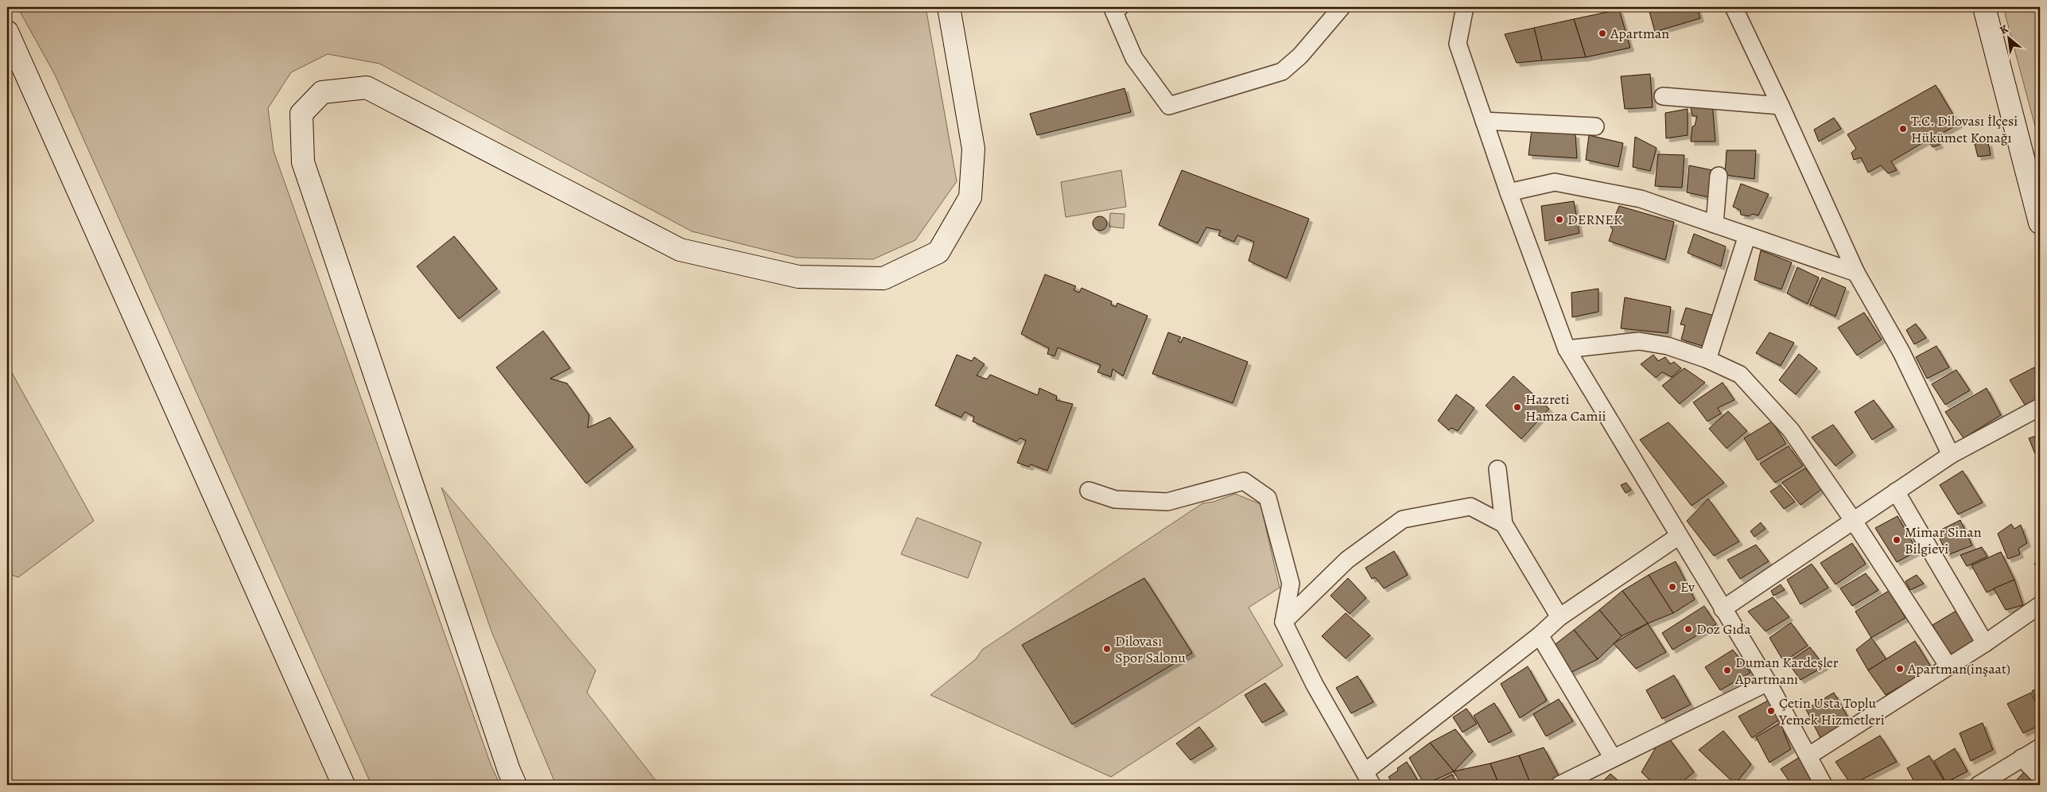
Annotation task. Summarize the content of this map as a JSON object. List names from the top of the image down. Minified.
{"places":["Apartman","T.C. Dilovası İlçesi Hükümet Konağı","DERNEK","Hazreti Hamza Camii","Mimar Sinan Bilgievi","Ev","Doz Gıda","Dilovası Spor Salonu","Apartman(inşaat)","Duman Kardeşler Apartmanı","Çetin Usta Toplu Yemek Hizmetleri"],"north":"top left"}
